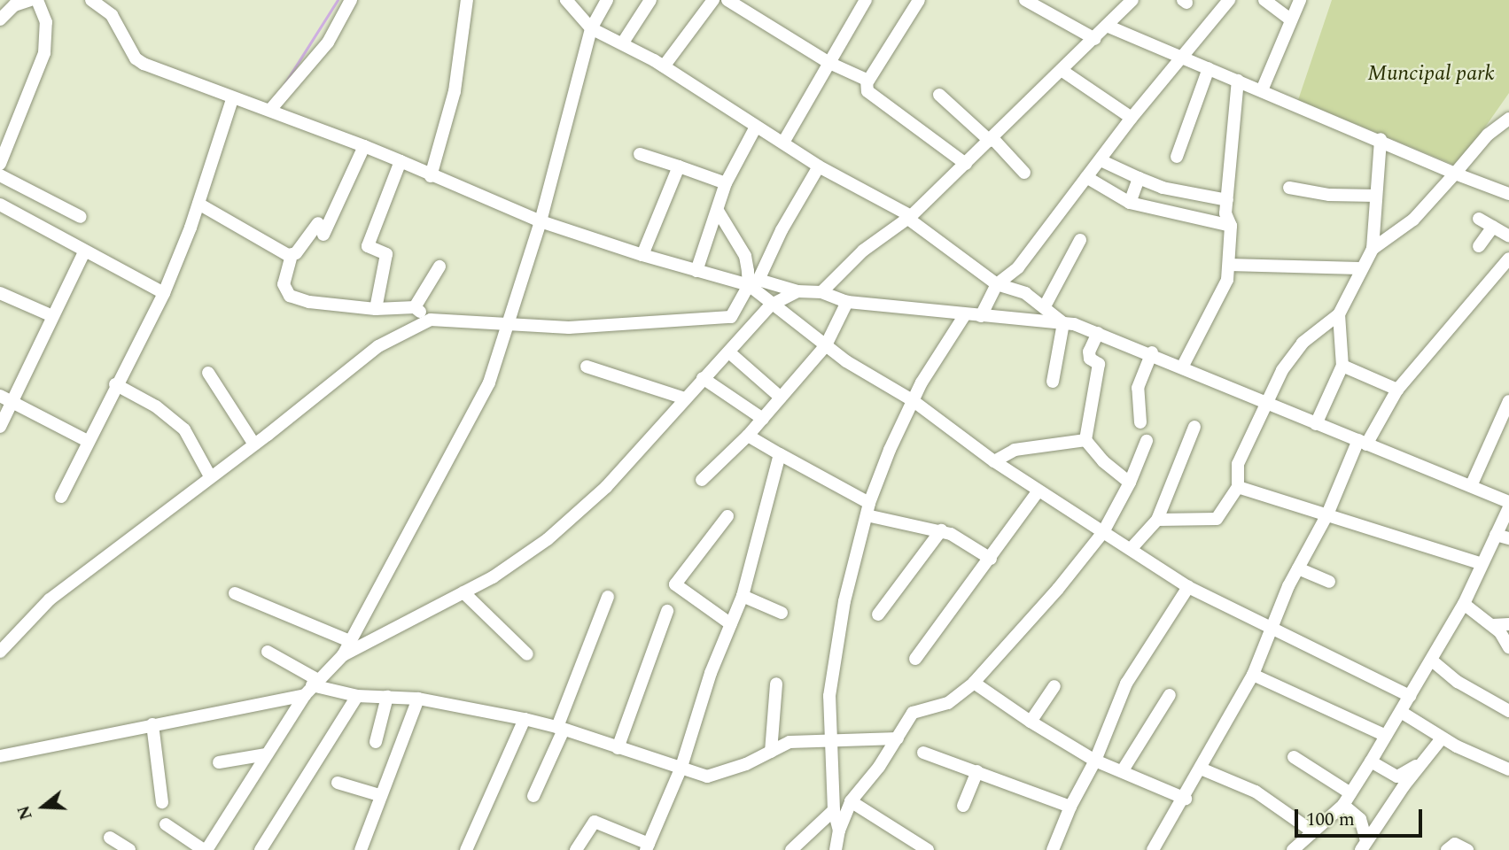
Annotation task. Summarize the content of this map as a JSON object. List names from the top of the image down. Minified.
{"parks":["Muncipal park"],"scale_bar":"100 m","north":"left"}
